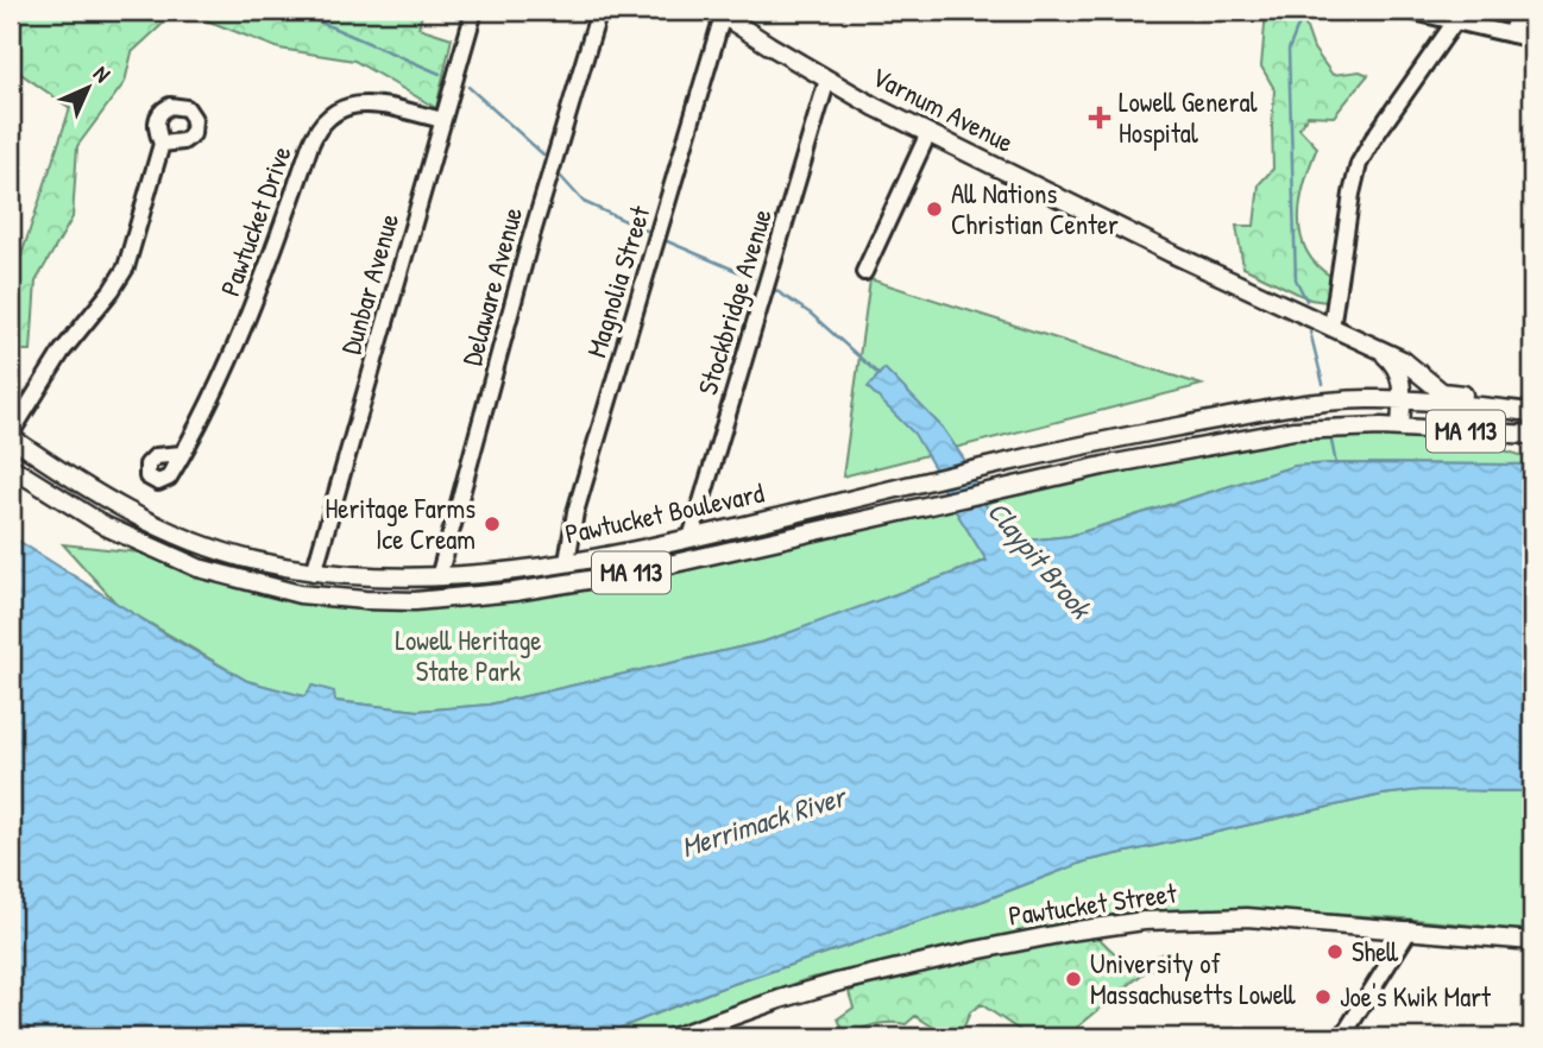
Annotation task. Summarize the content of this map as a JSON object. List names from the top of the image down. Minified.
{"streets":{"main road":["Varnum Avenue","MA 113","Pawtucket Boulevard","Pawtucket Street"],"street":["Pawtucket Drive","Magnolia Street","Dunbar Avenue","Delaware Avenue","Stockbridge Avenue"]},"crossings":[["Varnum Avenue","Magnolia Street"],["Varnum Avenue","Stockbridge Avenue"],["Varnum Avenue","MA 113"],["Varnum Avenue","Pawtucket Boulevard"],["Pawtucket Drive","Dunbar Avenue"],["Magnolia Street","Pawtucket Boulevard"],["Dunbar Avenue","Pawtucket Boulevard"],["Delaware Avenue","Pawtucket Boulevard"],["Stockbridge Avenue","Pawtucket Boulevard"],["MA 113","Pawtucket Boulevard"]],"water":["Claypit Brook","Merrimack River"],"parks":["Lowell Heritage State Park"],"places":{"health":["Lowell General Hospital"],"other":["All Nations Christian Center","Heritage Farms Ice Cream","Shell","University of Massachusetts Lowell","Joe's Kwik Mart"]},"north":"top right"}
